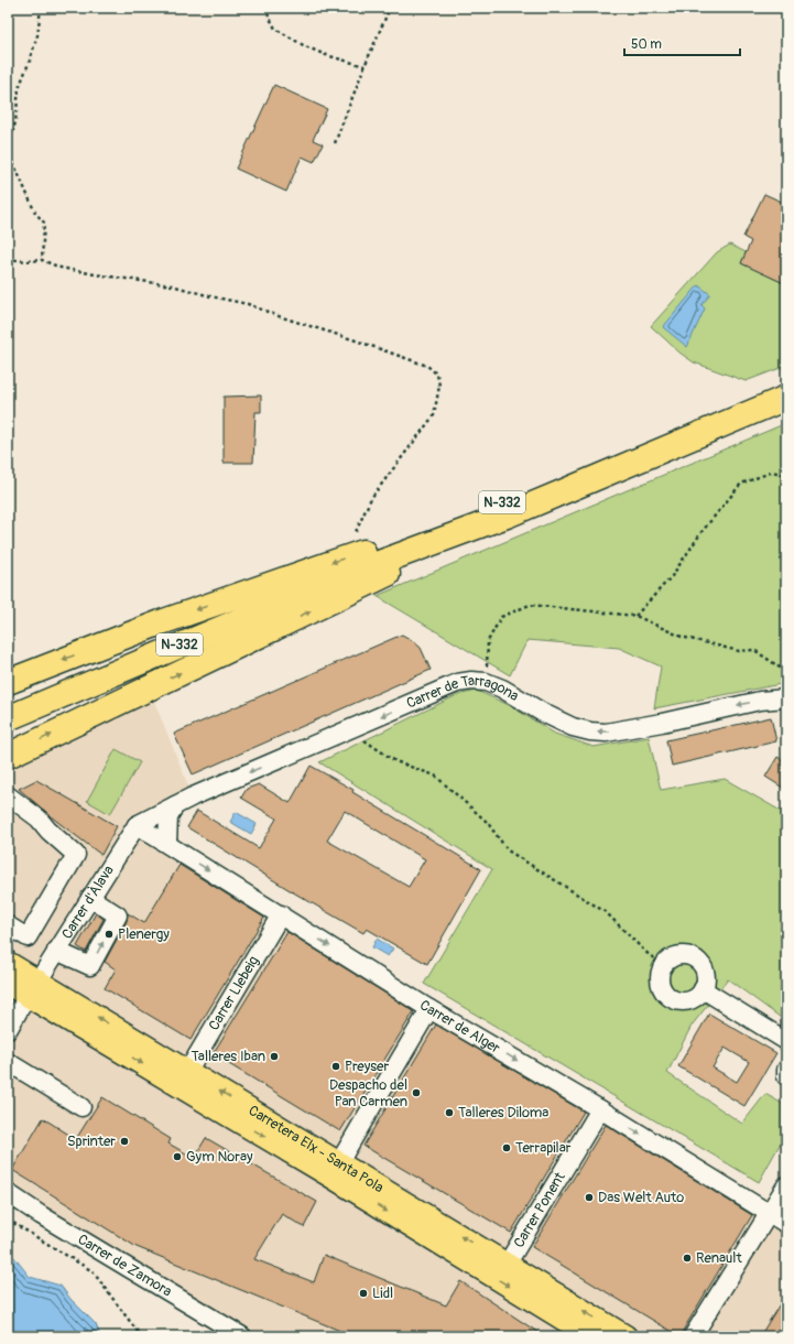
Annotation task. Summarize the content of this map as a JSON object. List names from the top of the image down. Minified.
{"streets":{"highway":["N-332"],"main road":["Carretera Elx - Santa Pola"],"street":["Carrer de Tarragona","Carrer d'Àlava","Carrer Llebeig","Carrer de Alger","Carrer Ponent","Carrer de Zamora"]},"crossings":[["Carrer de Tarragona","Carrer d'Àlava"],["Carrer de Tarragona","Carrer de Alger"],["Carrer d'Àlava","Carrer de Alger"],["Carrer d'Àlava","Carretera Elx - Santa Pola"],["Carrer Llebeig","Carrer de Alger"],["Carrer Llebeig","Carretera Elx - Santa Pola"],["Carrer de Alger","Carrer Ponent"],["Carretera Elx - Santa Pola","Carrer Ponent"]],"one_way":["Carrer de Tarragona","Carrer de Alger"],"places":["Plenergy","Talleres Iban","Preyser","Despacho del Pan Carmen","Talleres Diloma","Sprinter","Terrapilar","Gym Noray","Das Welt Auto","Renault","Lidl"],"scale_bar":"50 m"}
